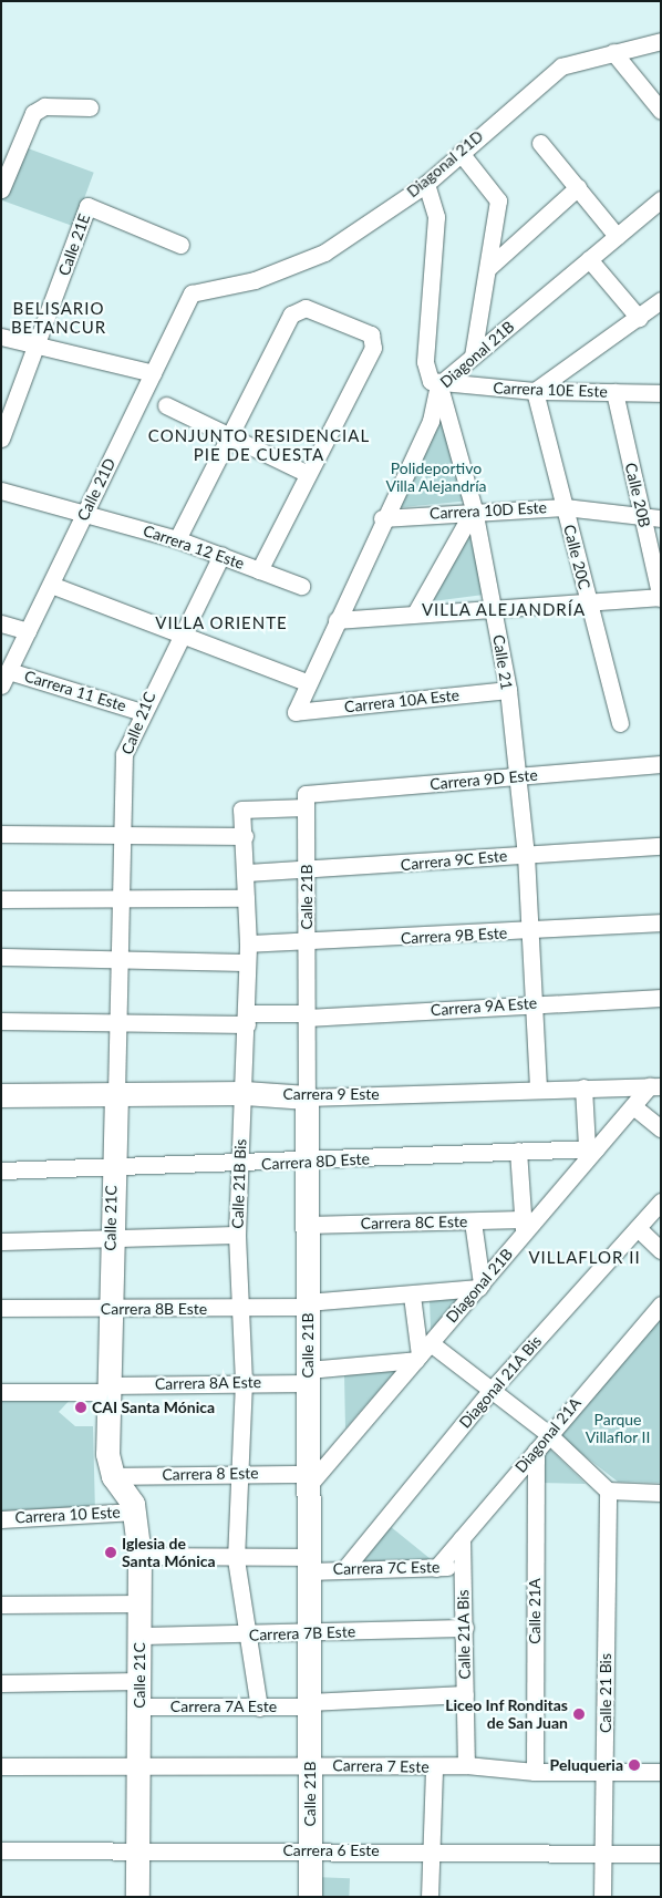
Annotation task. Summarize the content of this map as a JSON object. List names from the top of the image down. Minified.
{"streets":{"street":["Diagonal 21D","Calle 21E","Diagonal 21B","Carrera 10E Este","Calle 21D","Calle 20B","Carrera 10D Este","Carrera 12 Este","Calle 20C","Calle 21","Carrera 11 Este","Carrera 10A Este","Calle 21C","Carrera 9D Este","Carrera 9C Este","Calle 21B","Carrera 9B Este","Carrera 9A Este","Carrera 9 Este","Carrera 8D Este","Calle 21B Bis","Carrera 8C Este","Carrera 8B Este","Diagonal 21A Bis","Carrera 8A Este","Diagonal 21A","Carrera 8 Este","Carrera 10 Este","Carrera 7C Este","Calle 21A","Carrera 7B Este","Calle 21A Bis","Calle 21 Bis","Carrera 7A Este","Carrera 7 Este","Carrera 6 Este"]},"crossings":[["Diagonal 21D","Calle 21D"],["Diagonal 21D","Calle 21"],["Diagonal 21B","Carrera 10E Este"],["Diagonal 21B","Carrera 10D Este"],["Diagonal 21B","Calle 21"],["Diagonal 21B","Carrera 10A Este"],["Diagonal 21B","Calle 21B"],["Diagonal 21B","Carrera 9 Este"],["Diagonal 21B","Carrera 8D Este"],["Diagonal 21B","Carrera 8C Este"],["Diagonal 21B","Carrera 8B Este"],["Diagonal 21B","Carrera 8A Este"],["Diagonal 21B","Carrera 8 Este"],["Carrera 10E Este","Calle 20B"],["Carrera 10E Este","Calle 20C"],["Carrera 10E Este","Calle 21"],["Calle 21D","Carrera 12 Este"],["Calle 21D","Carrera 11 Este"],["Calle 20B","Carrera 10D Este"],["Carrera 10D Este","Calle 20C"],["Carrera 10D Este","Calle 21"],["Carrera 12 Este","Calle 21C"],["Calle 21","Carrera 10A Este"],["Calle 21","Carrera 9D Este"],["Calle 21","Carrera 9C Este"],["Calle 21","Carrera 9B Este"],["Calle 21","Carrera 9A Este"],["Calle 21","Carrera 9 Este"],["Carrera 11 Este","Calle 21C"],["Calle 21C","Carrera 9A Este"],["Calle 21C","Carrera 9 Este"],["Calle 21C","Carrera 8D Este"],["Calle 21C","Carrera 8B Este"],["Calle 21C","Carrera 8A Este"],["Calle 21C","Carrera 8 Este"],["Calle 21C","Carrera 10 Este"],["Calle 21C","Carrera 7C Este"],["Calle 21C","Carrera 7B Este"],["Calle 21C","Carrera 7A Este"],["Calle 21C","Carrera 7 Este"],["Calle 21C","Carrera 6 Este"],["Carrera 9D Este","Calle 21B"],["Carrera 9D Este","Calle 21B Bis"],["Carrera 9C Este","Calle 21B"],["Carrera 9C Este","Calle 21B Bis"],["Calle 21B","Carrera 9B Este"],["Calle 21B","Carrera 9A Este"],["Calle 21B","Carrera 9 Este"],["Calle 21B","Carrera 8D Este"],["Calle 21B","Carrera 8C Este"],["Calle 21B","Carrera 8B Este"],["Calle 21B","Carrera 8A Este"],["Calle 21B","Carrera 8 Este"],["Calle 21B","Carrera 7C Este"],["Calle 21B","Carrera 7B Este"],["Calle 21B","Carrera 7A Este"],["Calle 21B","Carrera 7 Este"],["Calle 21B","Carrera 6 Este"],["Carrera 9B Este","Calle 21B Bis"],["Carrera 9A Este","Calle 21B Bis"],["Carrera 9 Este","Calle 21B Bis"],["Carrera 8D Este","Calle 21B Bis"],["Calle 21B Bis","Carrera 8B Este"],["Calle 21B Bis","Carrera 8A Este"],["Calle 21B Bis","Carrera 8 Este"],["Calle 21B Bis","Carrera 7C Este"],["Calle 21B Bis","Carrera 7B Este"],["Calle 21B Bis","Carrera 7A Este"],["Diagonal 21A Bis","Carrera 7C Este"],["Diagonal 21A","Carrera 7C Este"],["Diagonal 21A","Calle 21A"],["Diagonal 21A","Calle 21A Bis"],["Carrera 7C Este","Calle 21A Bis"],["Calle 21A","Carrera 7 Este"],["Carrera 7B Este","Calle 21A Bis"],["Calle 21A Bis","Carrera 7A Este"],["Calle 21A Bis","Carrera 7 Este"],["Calle 21 Bis","Carrera 7 Este"],["Calle 21 Bis","Carrera 6 Este"]],"districts":["BELISARIO BETANCUR","CONJUNTO RESIDENCIAL PIE DE CUESTA","VILLA ALEJANDRÍA","VILLA ORIENTE","VILLAFLOR II"],"parks":["Polideportivo Villa Alejandría","Parque Villaflor II"],"places":["CAI Santa Mónica","Iglesia de Santa Mónica","Liceo Inf Ronditas de San Juan","Peluqueria"]}
